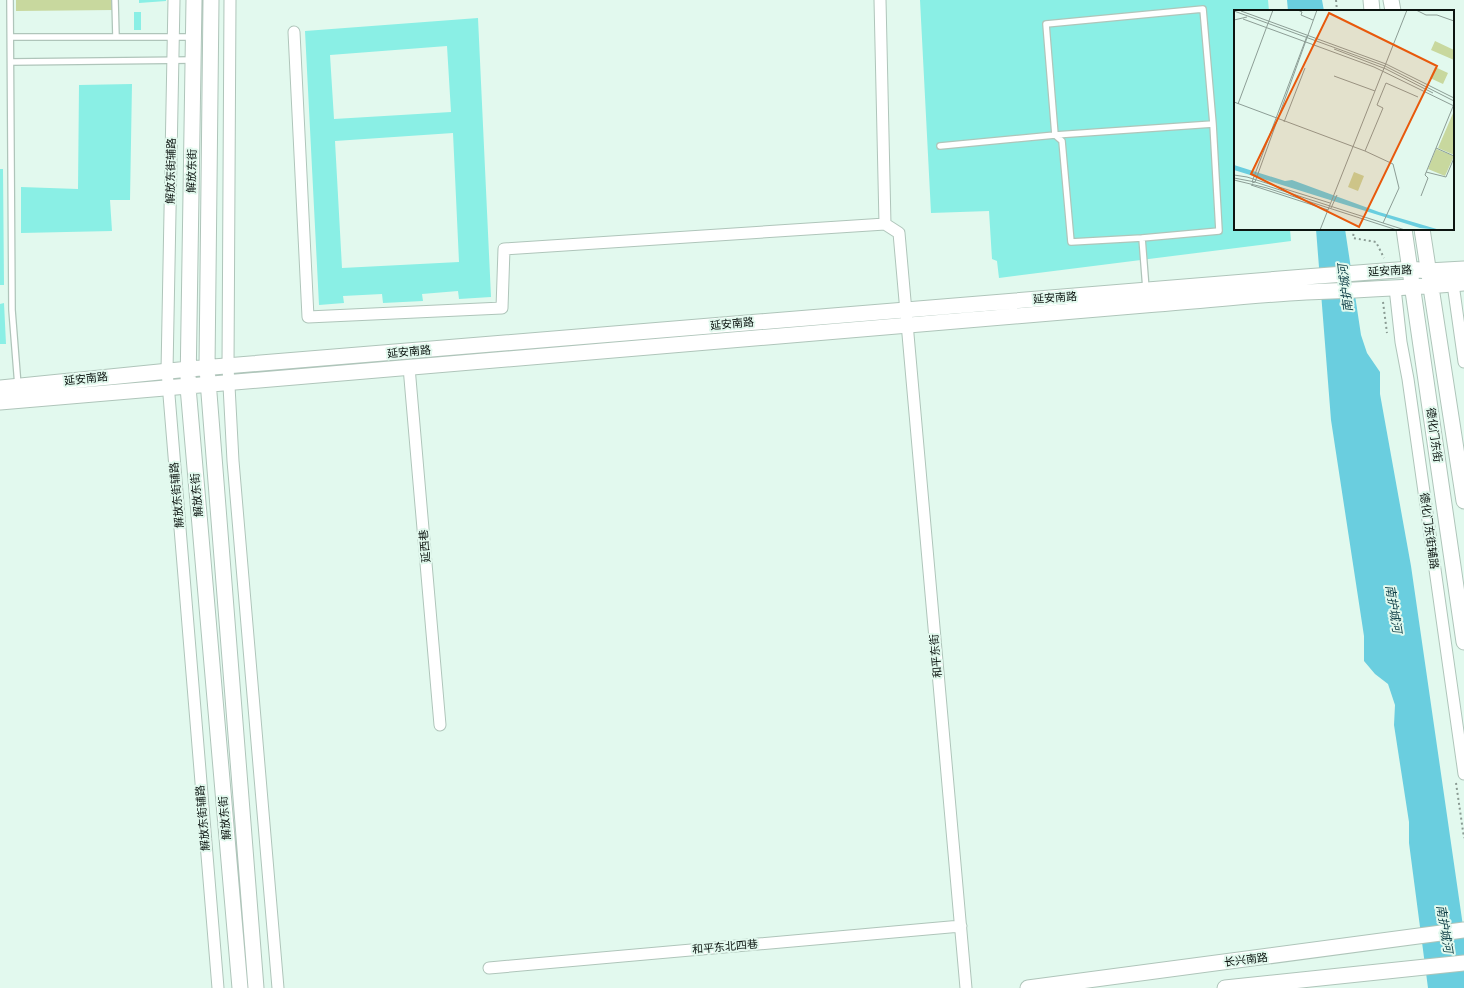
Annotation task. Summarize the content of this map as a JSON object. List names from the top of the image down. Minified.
{"streets":{"main road":["解放东街","延安南路","德化门东街","长兴南路"],"street":["解放东街辅路","德化门东街辅路","延西巷","和平东街","和平东北四巷"]},"crossings":[["解放东街辅路","延安南路"],["解放东街","延安南路"],["延安南路","德化门东街"],["延安南路","德化门东街辅路"],["延安南路","延西巷"],["延安南路","和平东街"],["和平东街","和平东北四巷"]],"water":["南护城河"]}
